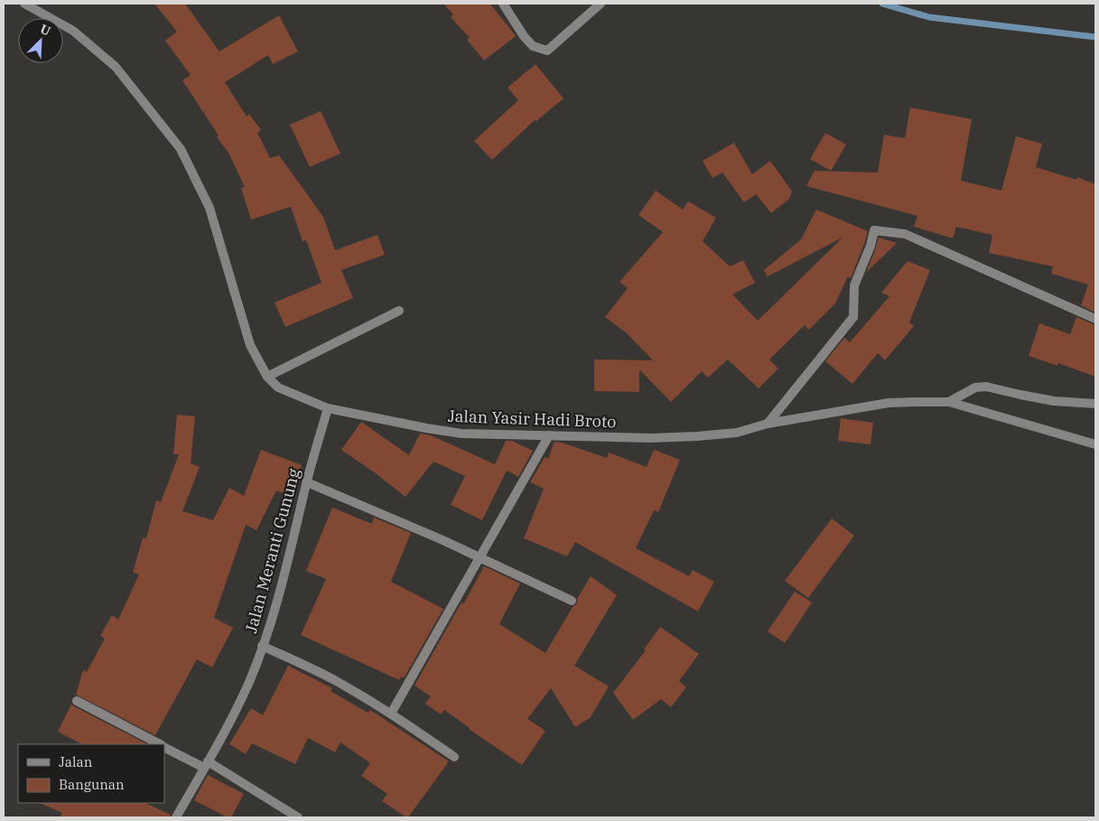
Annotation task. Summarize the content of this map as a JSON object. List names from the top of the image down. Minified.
{"streets":{"street":["Jalan Yasir Hadi Broto","Jalan Meranti Gunung"]},"crossings":[["Jalan Yasir Hadi Broto","Jalan Meranti Gunung"]],"legend":["Jalan","Bangunan"],"north":"top right"}
